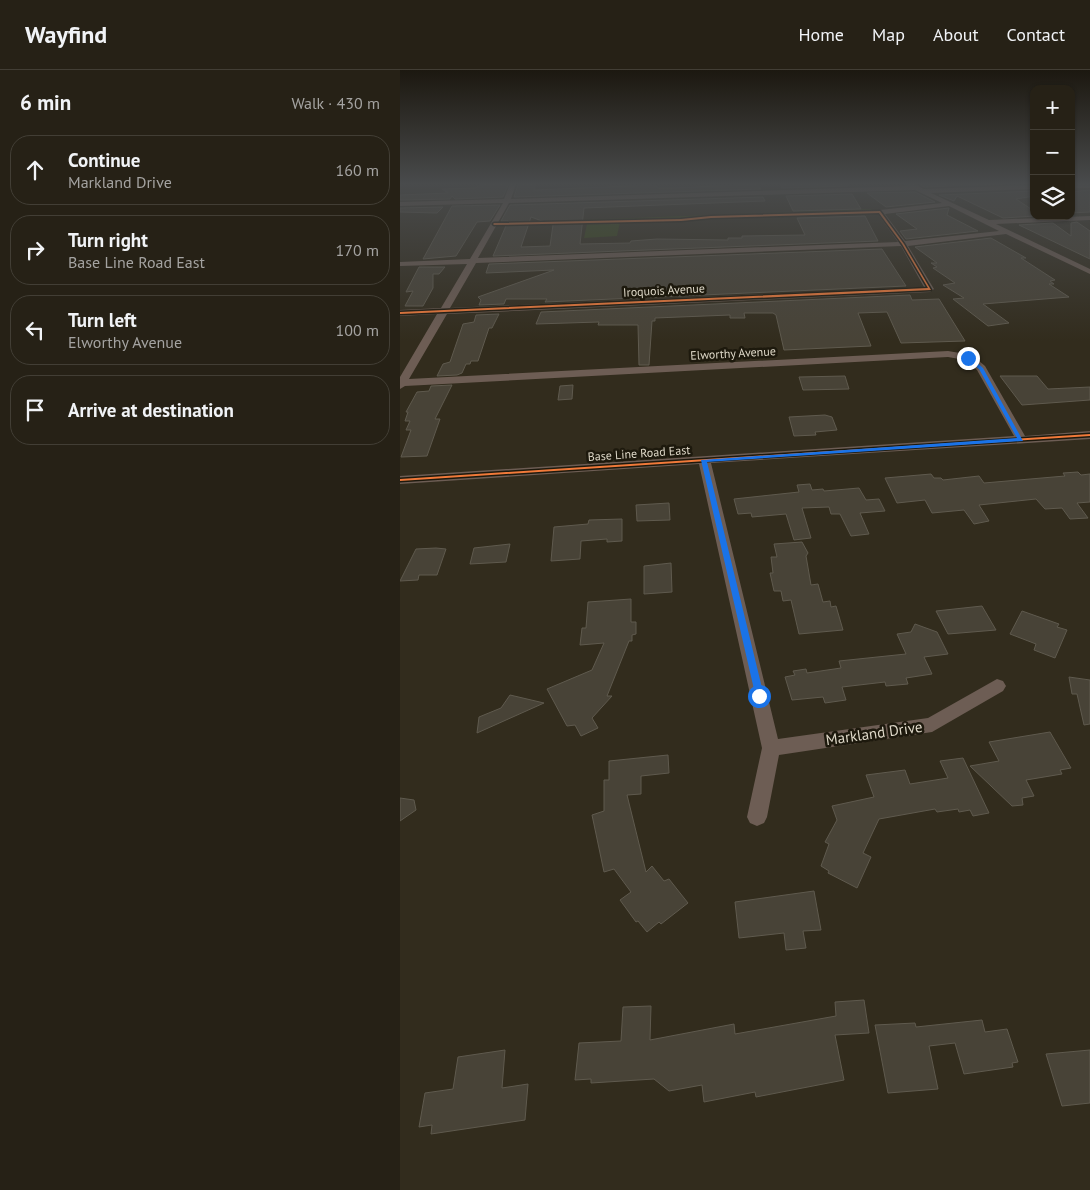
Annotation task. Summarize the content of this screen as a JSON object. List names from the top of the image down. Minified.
{"streets":{"street":["Iroquois Avenue","Elworthy Avenue","Base Line Road East","Markland Drive"]},"crossings":[["Elworthy Avenue","Base Line Road East"]],"page":{"header":"Wayfind","nav":["Home","Map","About","Contact"],"heading":["6 min","Walk · 430 m"],"map_buttons":["+","−"],"list":[["Continue","Markland Drive","160 m"],["Turn right","Base Line Road East","170 m"],["Turn left","Elworthy Avenue","100 m"],"Arrive at destination"]}}
